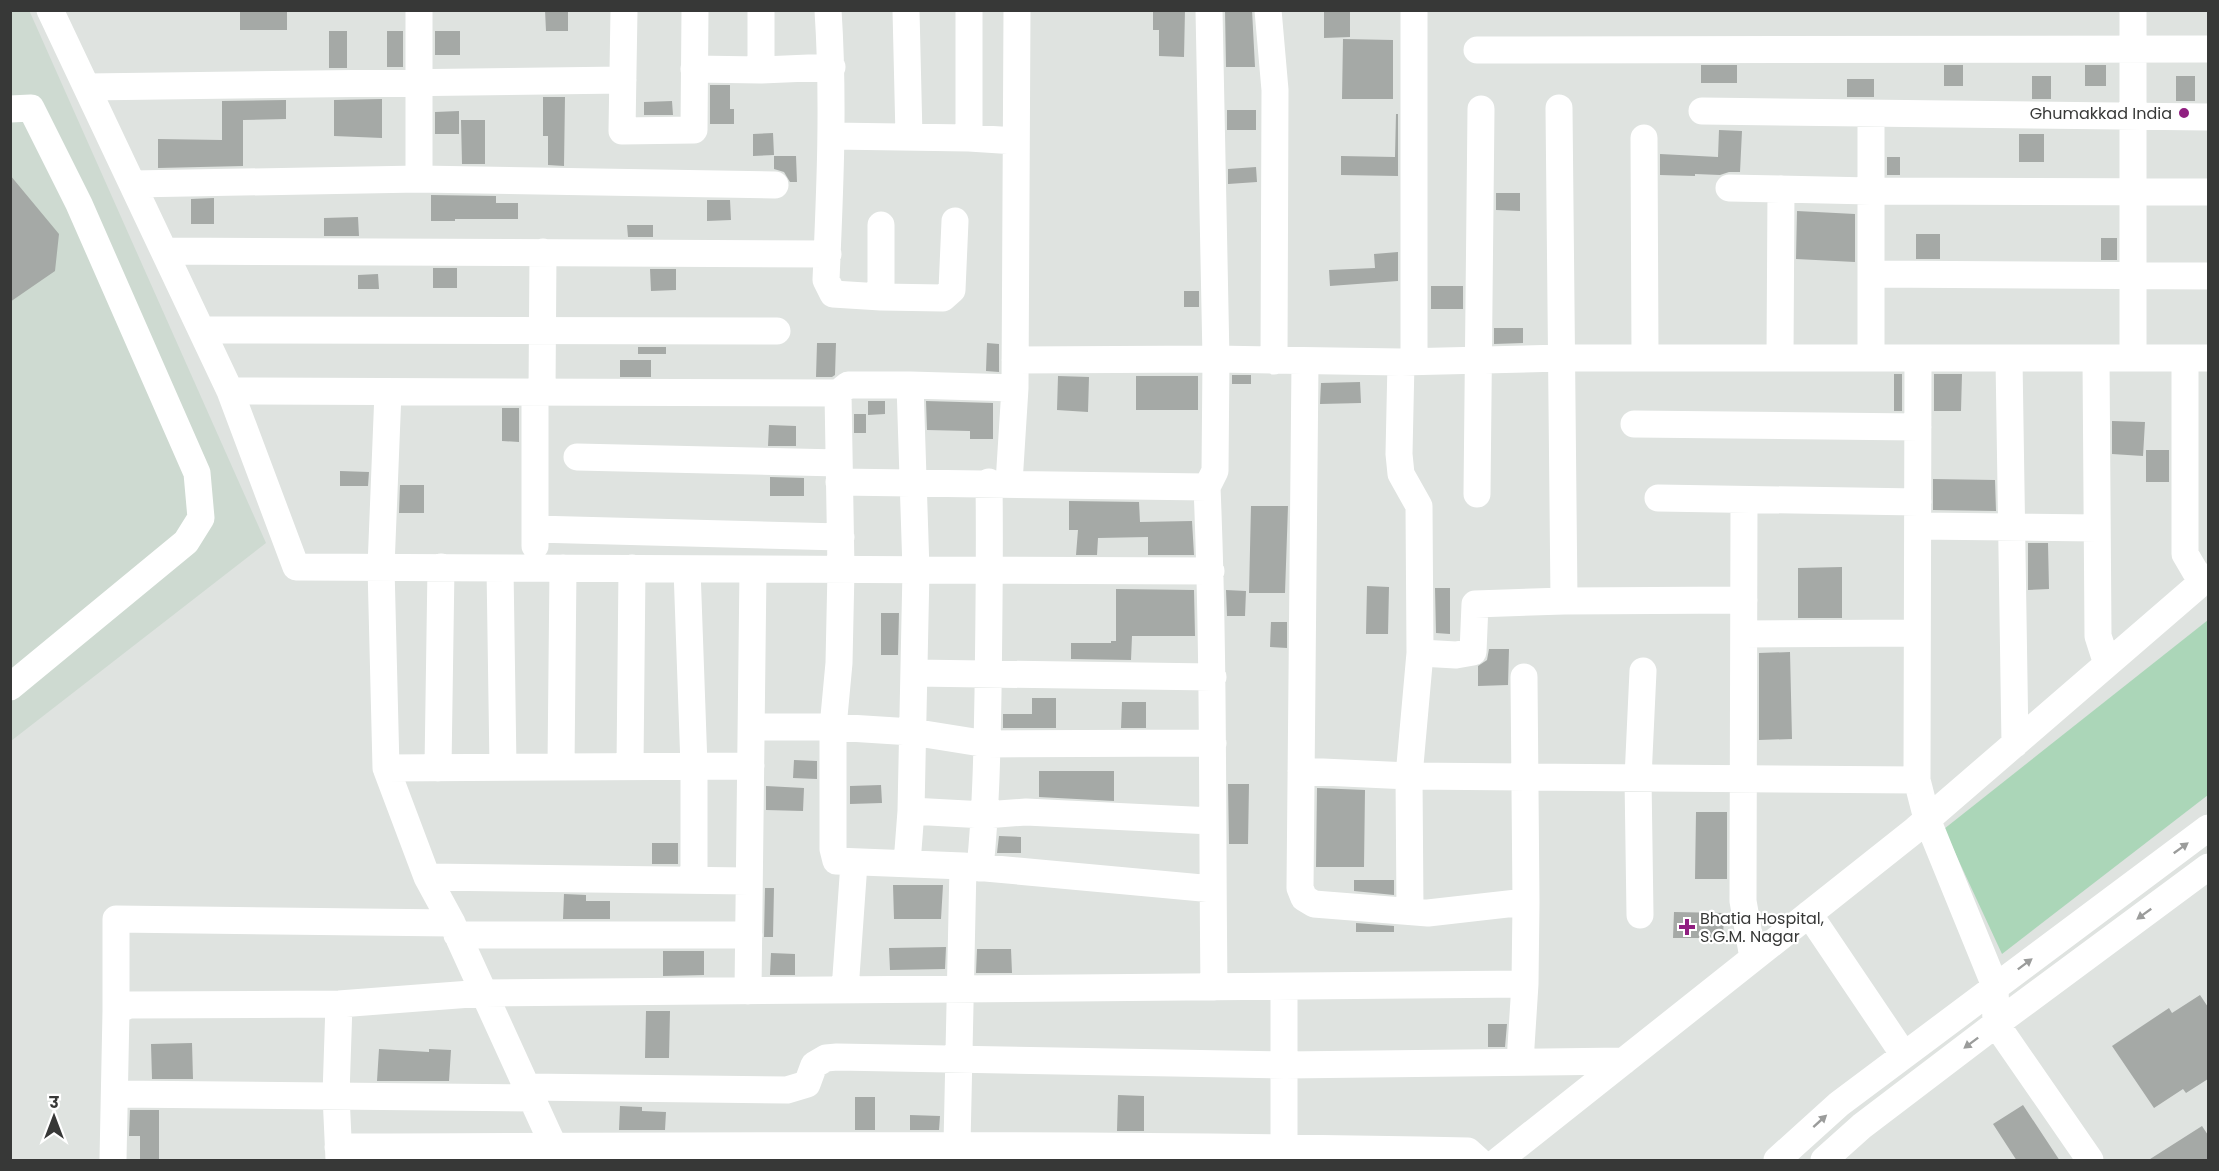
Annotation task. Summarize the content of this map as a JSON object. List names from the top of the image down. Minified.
{"places":{"other":["Ghumakkad India"],"health":["Bhatia Hospital, S.G.M. Nagar"]},"north":"top"}
